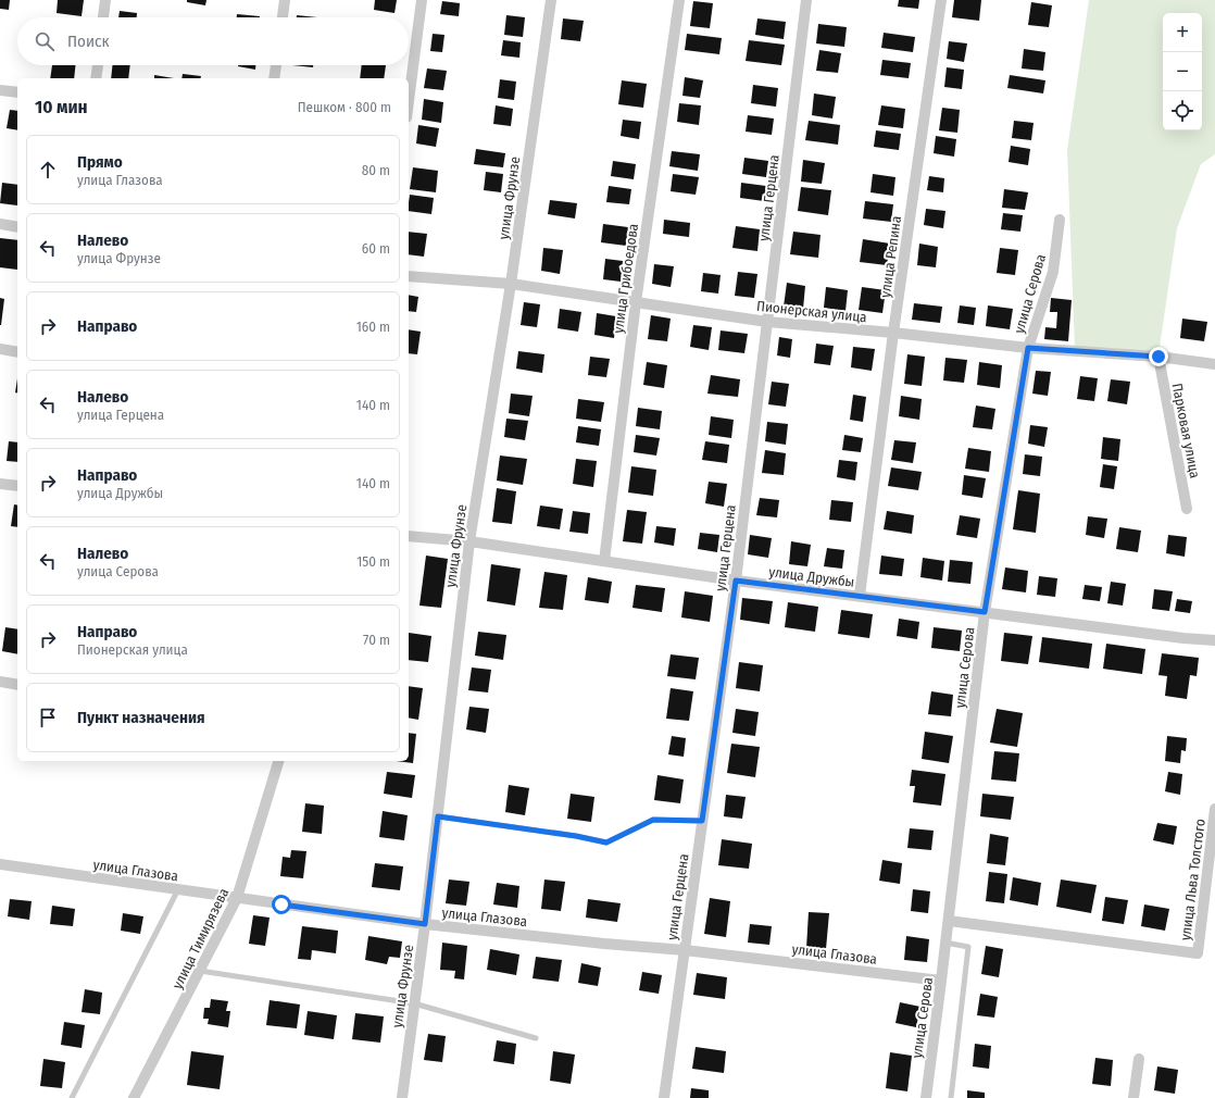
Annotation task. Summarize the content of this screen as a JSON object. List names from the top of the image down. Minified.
{"streets":{"street":["улица Фрунзе","улица Герцена","улица Репина","улица Грибоедова","улица Серова","Пионерская улица","Парковая улица","улица Дружбы","улица Глазова","улица Льва Толстого","улица Тимирязева"]},"crossings":[["улица Фрунзе","Пионерская улица"],["улица Фрунзе","улица Дружбы"],["улица Фрунзе","улица Глазова"],["улица Герцена","Пионерская улица"],["улица Герцена","улица Дружбы"],["улица Герцена","улица Глазова"],["улица Репина","Пионерская улица"],["улица Репина","улица Дружбы"],["улица Грибоедова","Пионерская улица"],["улица Грибоедова","улица Дружбы"],["улица Серова","Пионерская улица"],["улица Серова","улица Дружбы"],["улица Серова","улица Глазова"],["улица Серова","улица Льва Толстого"],["Пионерская улица","Парковая улица"],["улица Глазова","улица Тимирязева"]],"page":{"map_buttons":["+","−"],"search":"Поиск","heading":["10 мин","Пешком · 800 m"],"list":[["Прямо","улица Глазова","80 m"],["Налево","улица Фрунзе","60 m"],["Направо","160 m"],["Налево","улица Герцена","140 m"],["Направо","улица Дружбы","140 m"],["Налево","улица Серова","150 m"],["Направо","Пионерская улица","70 m"],"Пункт назначения"]}}
